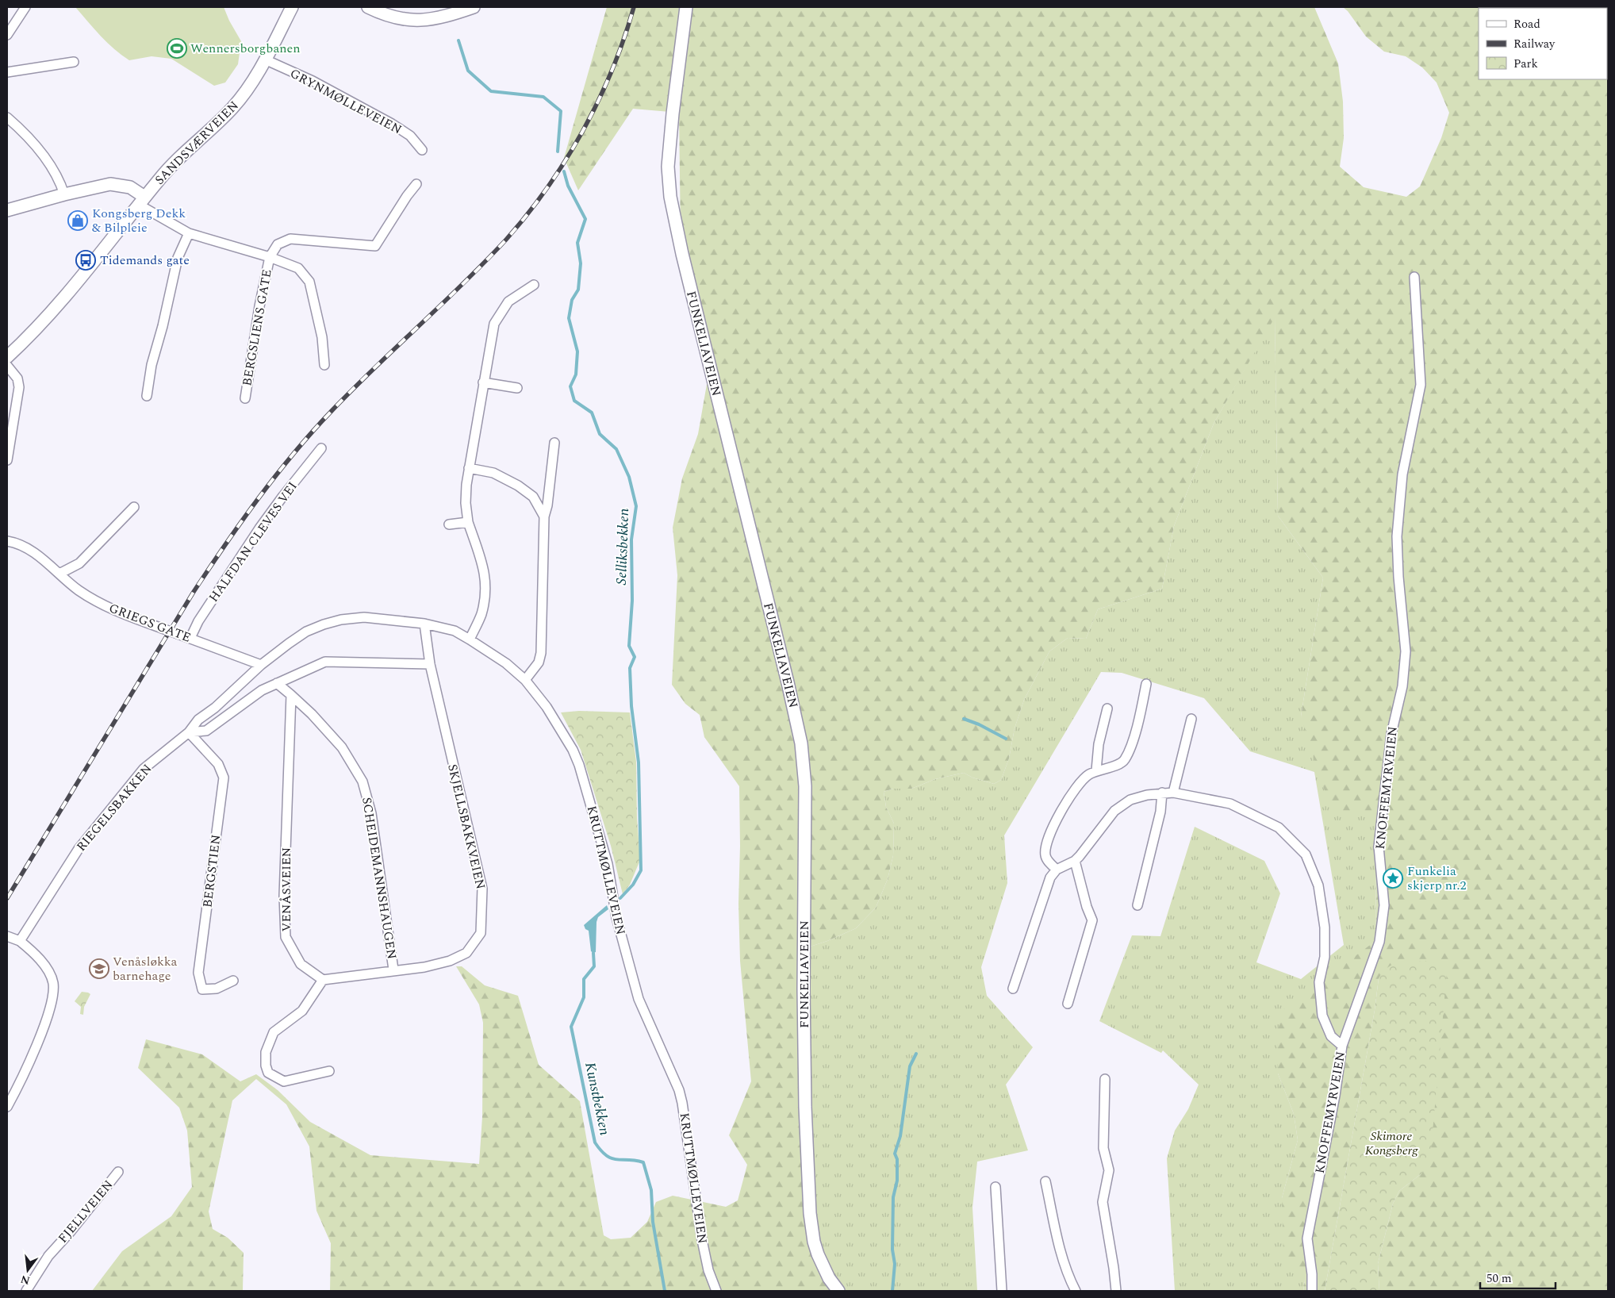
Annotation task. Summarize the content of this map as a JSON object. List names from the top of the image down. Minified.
{"streets":{"street":["GRYNMØLLEVEIEN","SANDSVÆRVEIEN","BERGSLIENS GATE","FUNKELIAVEIEN","HALFDAN CLEVES VEI","GRIEGS GATE","KNOFFEMYRVEIEN","RIEGELSBAKKEN","SKJELLSBAKKVEIEN","KRUTTMØLLEVEIEN","BERGSTIEN","SCHEIDEMANNSHAUGEN","VENÅSVEIEN","FJELLVEIEN"]},"crossings":[["GRYNMØLLEVEIEN","SANDSVÆRVEIEN"],["SANDSVÆRVEIEN","BERGSLIENS GATE"],["HALFDAN CLEVES VEI","GRIEGS GATE"],["GRIEGS GATE","KRUTTMØLLEVEIEN"],["RIEGELSBAKKEN","SKJELLSBAKKVEIEN"],["RIEGELSBAKKEN","KRUTTMØLLEVEIEN"],["RIEGELSBAKKEN","BERGSTIEN"],["SKJELLSBAKKVEIEN","KRUTTMØLLEVEIEN"],["SKJELLSBAKKVEIEN","SCHEIDEMANNSHAUGEN"],["SKJELLSBAKKVEIEN","VENÅSVEIEN"],["KRUTTMØLLEVEIEN","BERGSTIEN"],["SCHEIDEMANNSHAUGEN","VENÅSVEIEN"]],"water":["Selliksbekken","Kunstbekken"],"parks":["Skimore Kongsberg"],"places":{"sports":["Wennersborgbanen"],"shop":["Kongsberg Dekk & Bilpleie"],"bus stop":["Tidemands gate"],"place":["Funkelia skjerp nr.2"],"school or university":["Venåsløkka barnehage"]},"legend":["Road","Railway","Park"],"scale_bar":"50 m","north":"bottom"}
